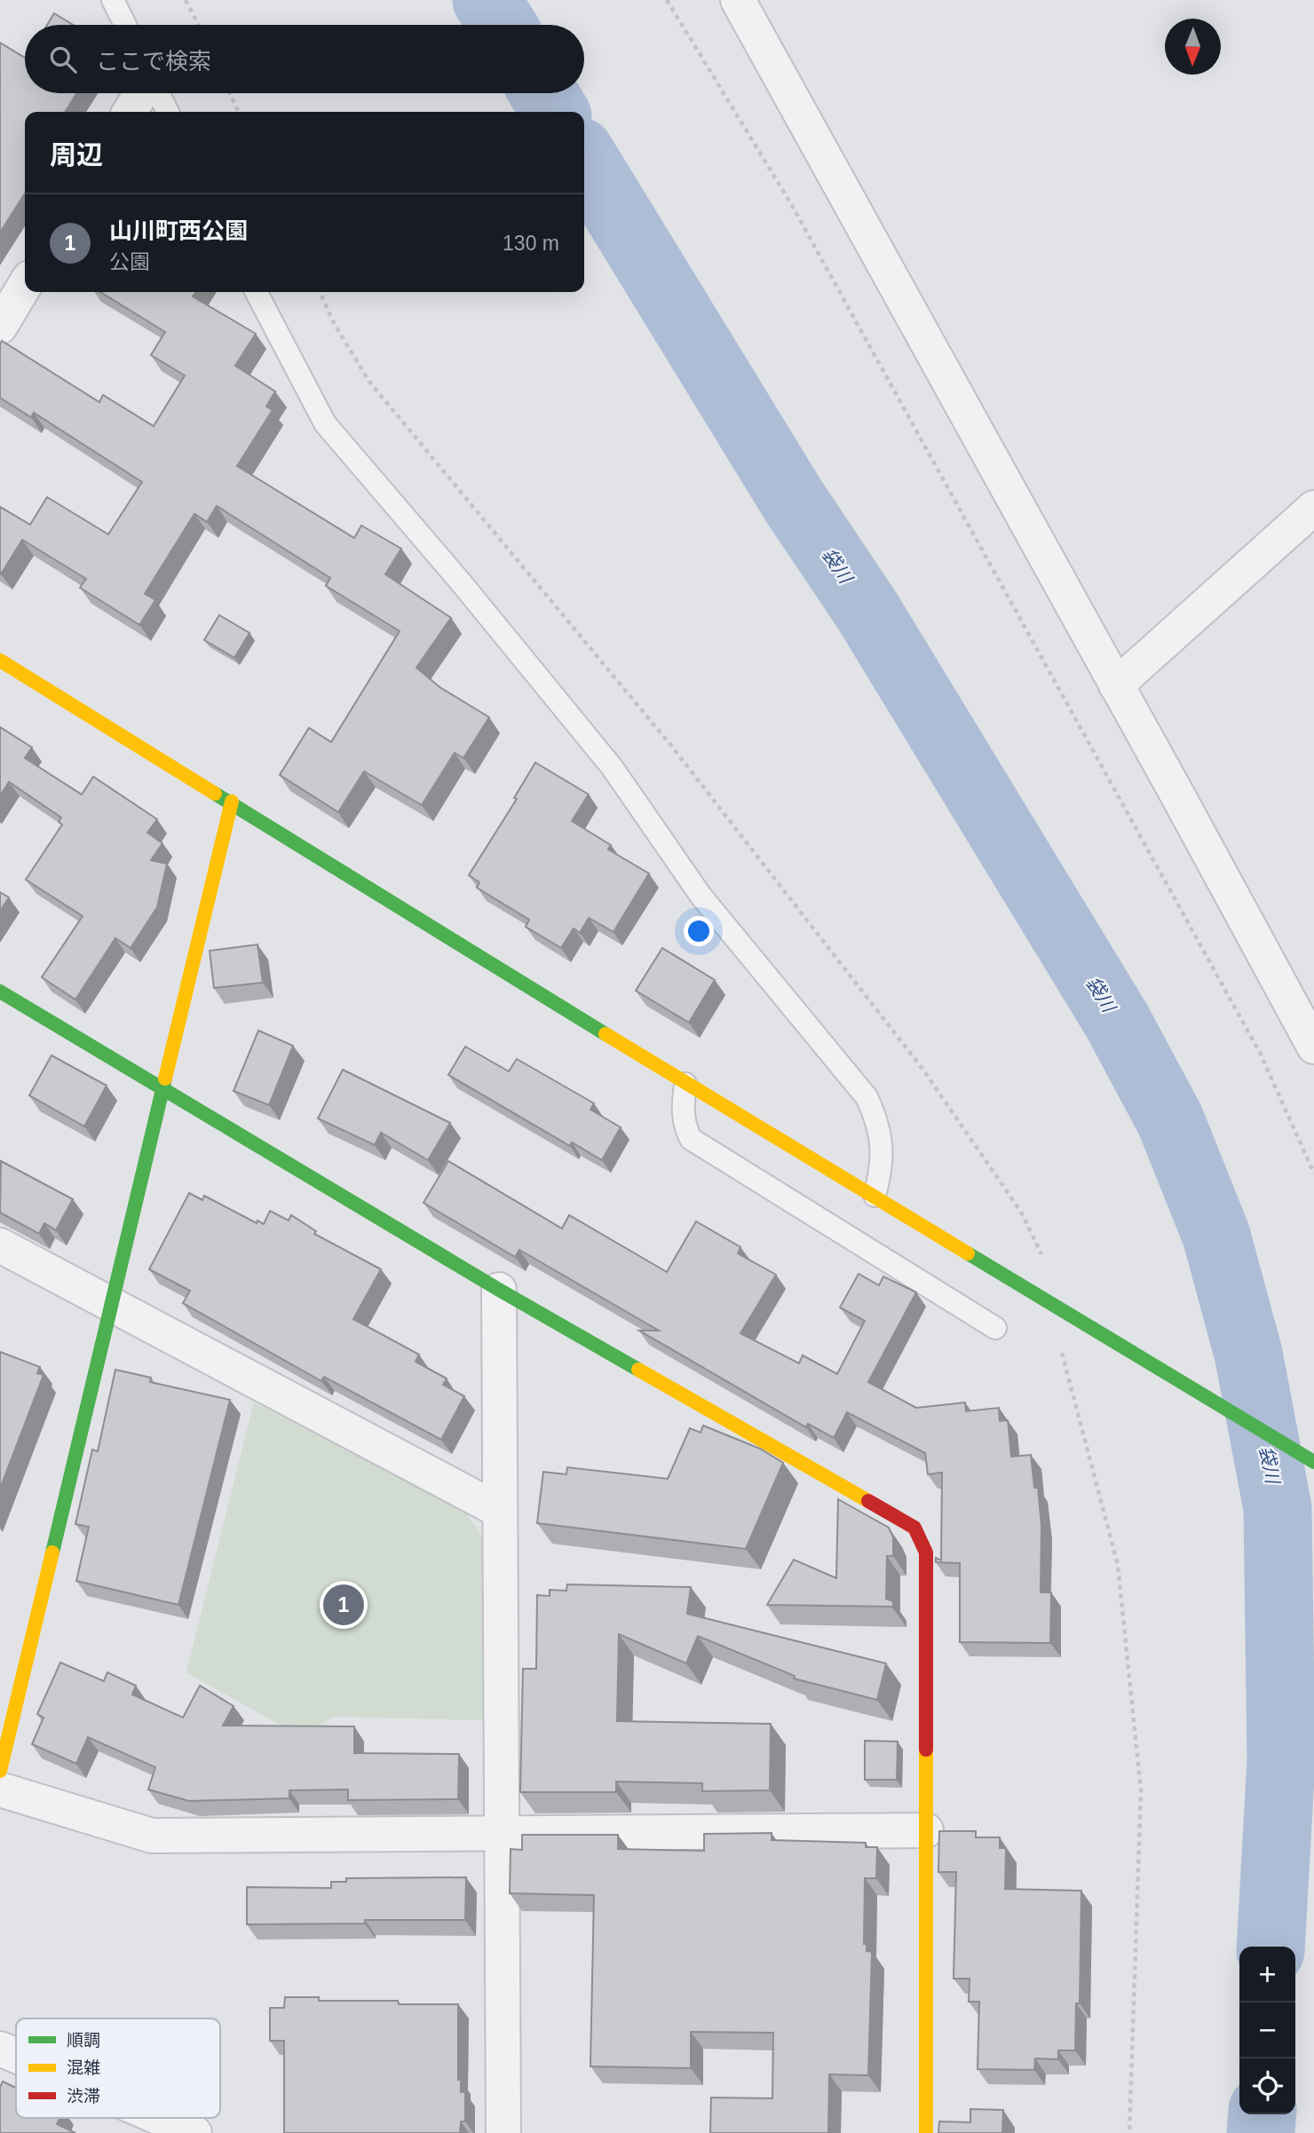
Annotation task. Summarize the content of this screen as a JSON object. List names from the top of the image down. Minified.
{"water":["袋川"],"legend":["順調","混雑","渋滞"],"north":"bottom","page":{"search":"ここで検索","heading":"周辺","list":[{"mark":"1","name":"山川町西公園","note":"公園","value":"130 m"}],"pins":"1","map_buttons":["+","−"]}}
